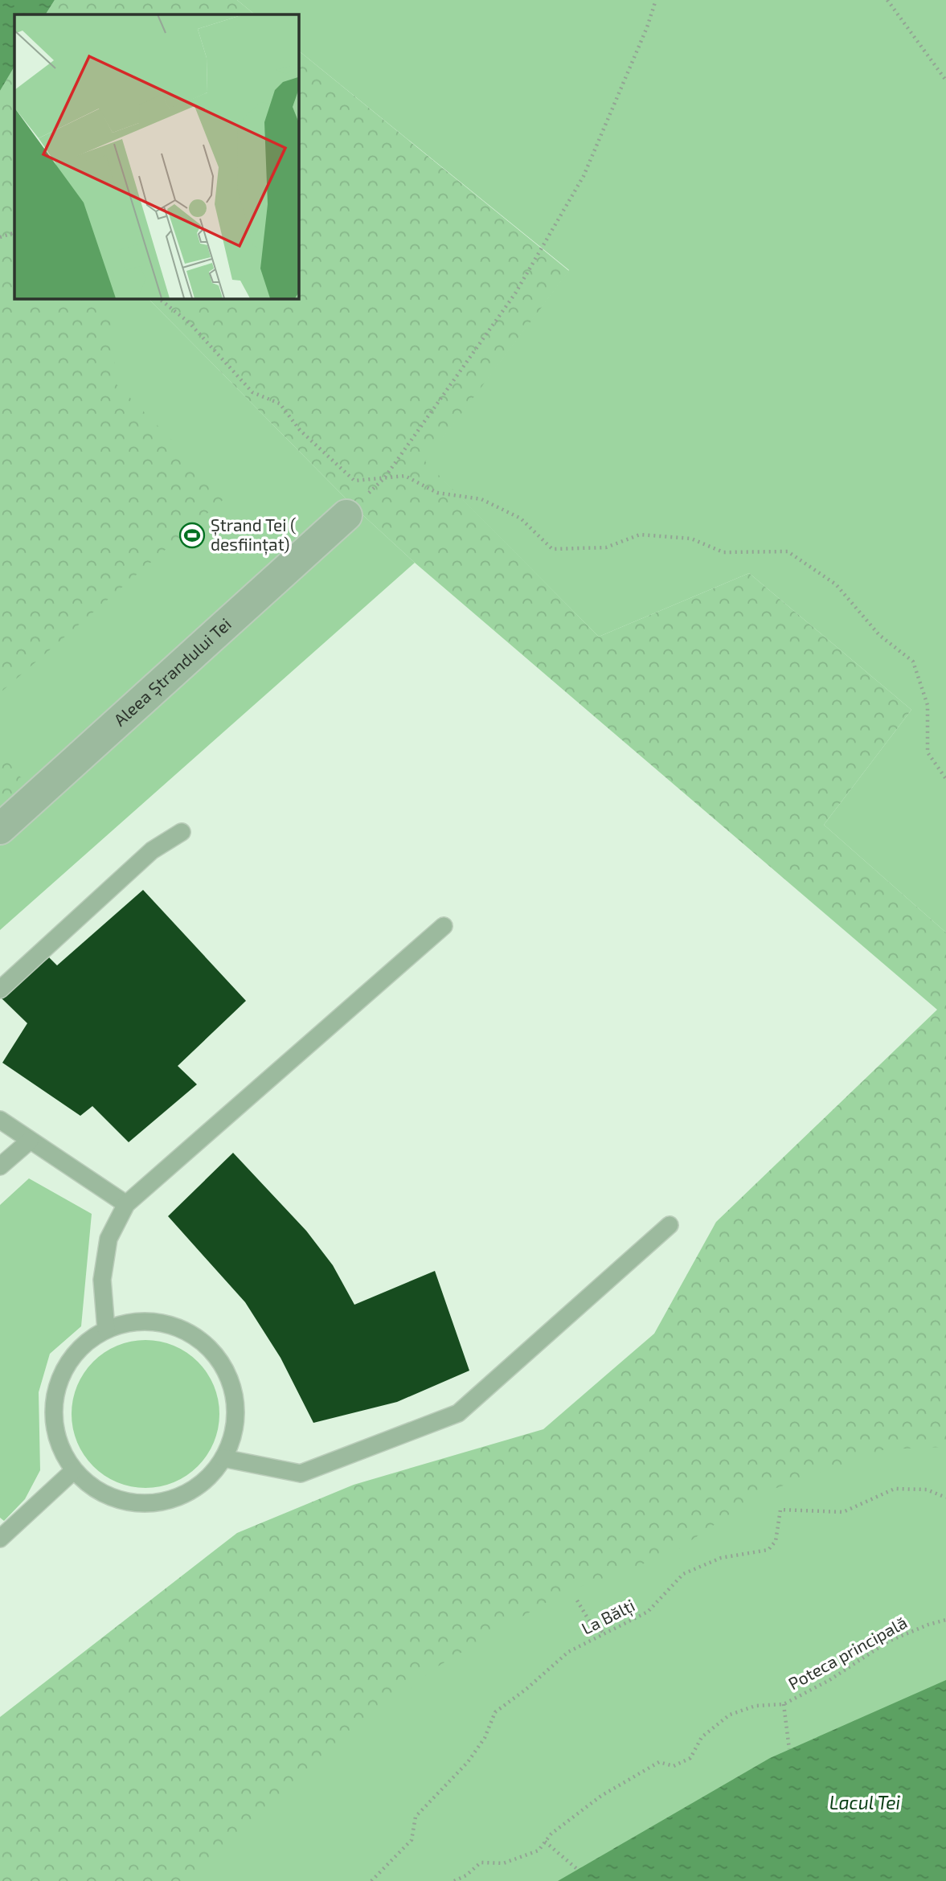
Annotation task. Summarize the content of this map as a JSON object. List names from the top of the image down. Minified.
{"streets":{"street":["Aleea Ștrandului Tei"],"path":["La Bălți","Poteca principală"]},"water":["Lacul Tei"],"places":{"sports":["Ștrand Tei ( desființat)"]}}
